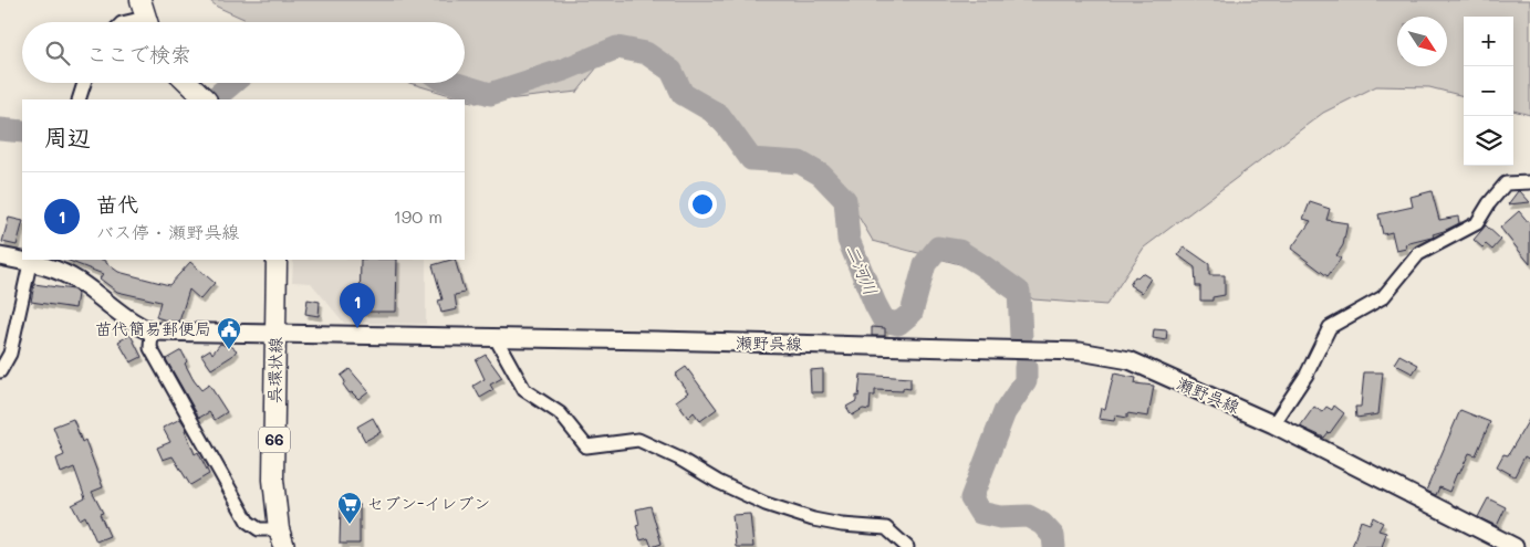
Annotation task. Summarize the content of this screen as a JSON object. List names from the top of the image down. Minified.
{"streets":{"main road":["瀬野呉線","呉環状線","66"]},"crossings":[["瀬野呉線","呉環状線"]],"water":["二河川"],"places":{"public building":["苗代簡易郵便局"],"supermarket":["セブン-イレブン"]},"north":"bottom right","page":{"map_buttons":["+","−"],"search":"ここで検索","heading":"周辺","list":[{"mark":"1","name":"苗代","note":"バス停 · 瀬野呉線","value":"190 m"}],"pins":"1"}}
